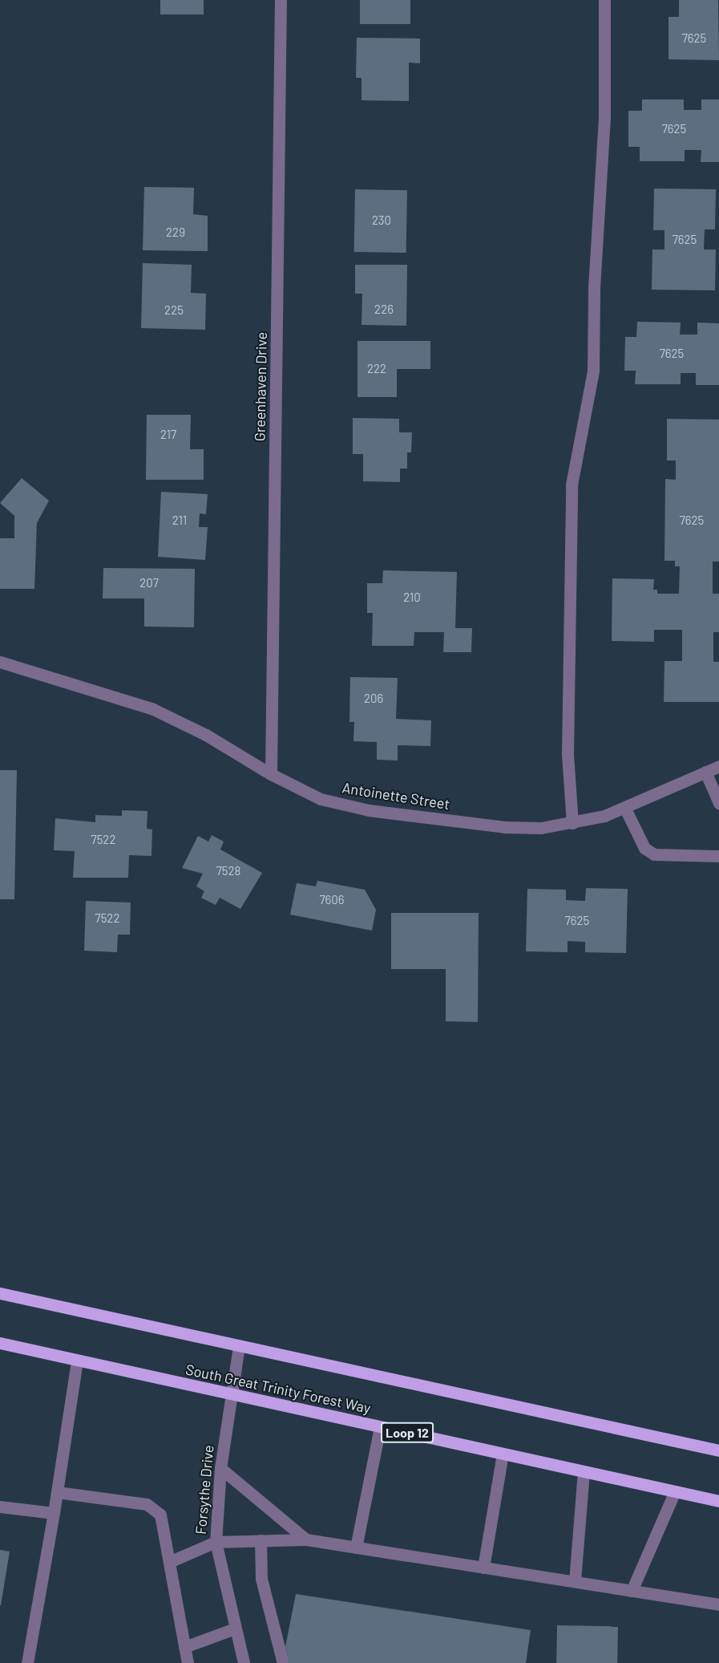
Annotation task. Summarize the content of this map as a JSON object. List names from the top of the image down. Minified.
{"streets":{"main road":["South Great Trinity Forest Way","Loop 12"],"street":["Greenhaven Drive","Antoinette Street","Forsythe Drive"]},"crossings":[["Greenhaven Drive","Antoinette Street"],["South Great Trinity Forest Way","Forsythe Drive"]],"house_numbers":["7625","7625","230","229","7625","226","225","7625","222","217","211","7625","207","210","206","7522","7528","7606","7522","7625"]}
